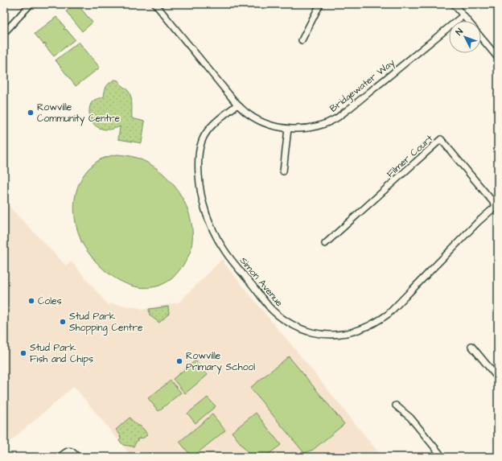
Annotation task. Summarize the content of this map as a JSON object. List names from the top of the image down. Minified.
{"streets":{"street":["Bridgewater Way","Filmer Court","Simon Avenue"]},"crossings":[["Bridgewater Way","Simon Avenue"],["Filmer Court","Simon Avenue"]],"places":["Rowville Community Centre","Coles","Stud Park Shopping Centre","Stud Park Fish and Chips","Rowville Primary School"],"north":"top left"}
